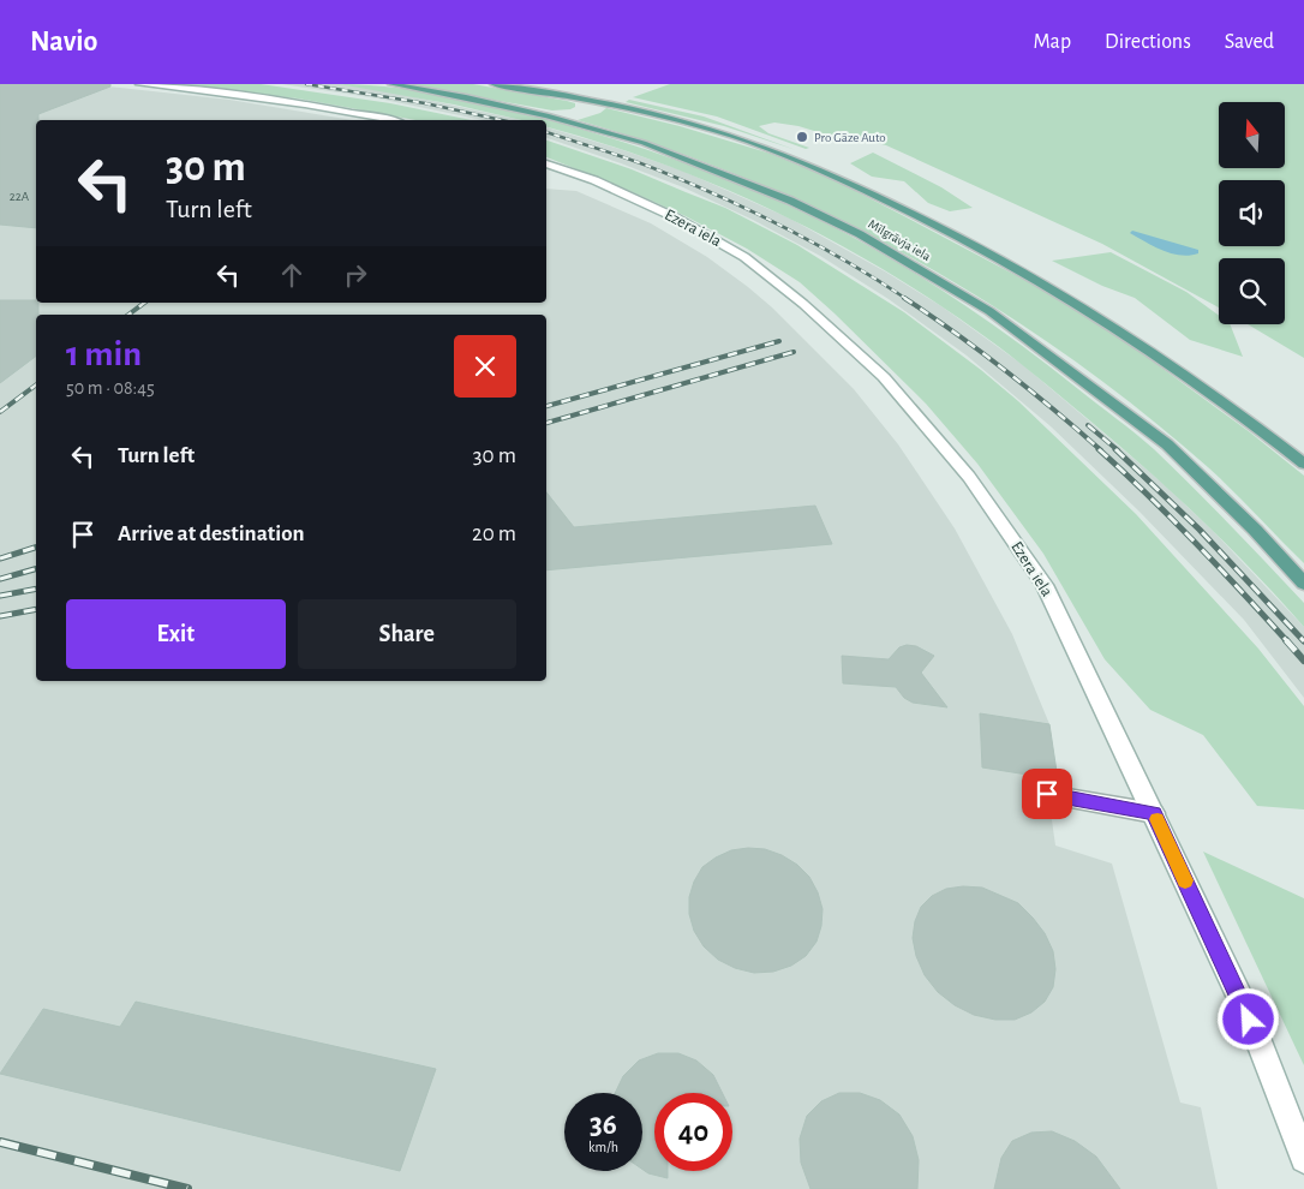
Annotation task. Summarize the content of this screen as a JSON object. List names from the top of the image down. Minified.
{"streets":{"main road":["Mīlgrāvja iela"],"street":["Ezera iela"]},"places":["Pro Gāze Auto"],"house_numbers":["22A"],"north":"top","page":{"header":"Navio","nav":["Map","Directions","Saved"],"turn":["30 m","Turn left"],"heading":["1 min","50 m · 08:45"],"list":[{"name":"Turn left","value":"30 m"},{"name":"Arrive at destination","value":"20 m"}],"buttons":["Exit","Share"],"speed":"36 km/h","limit":"40"}}
